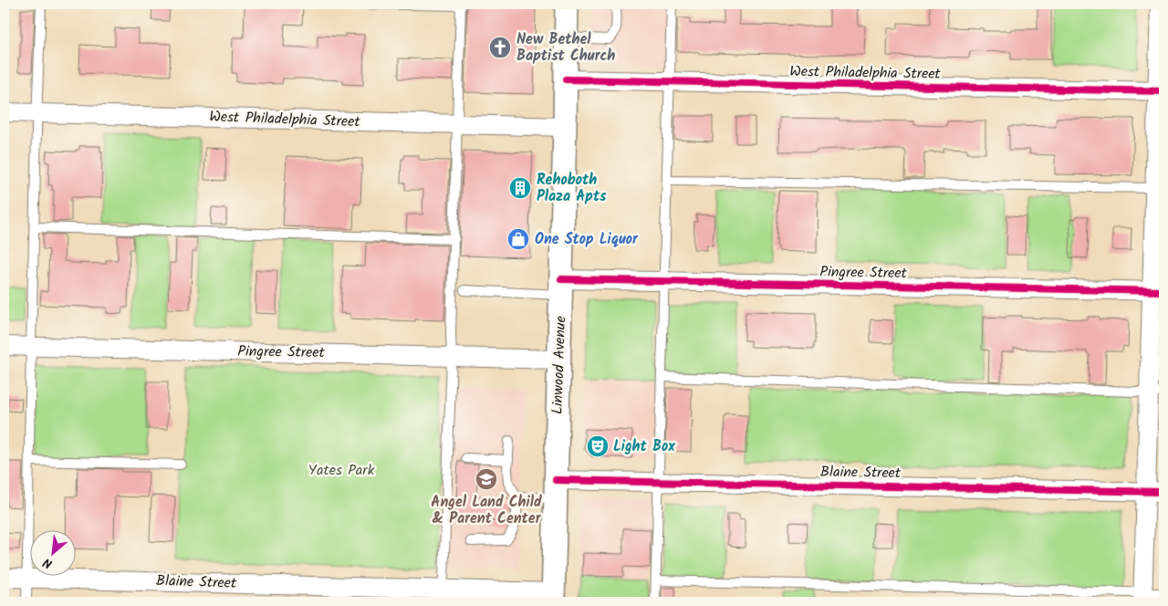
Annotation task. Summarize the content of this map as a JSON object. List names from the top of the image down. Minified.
{"streets":{"street":["West Philadelphia Street","Pingree Street","Linwood Avenue","Blaine Street"]},"crossings":[["West Philadelphia Street","Linwood Avenue"],["Pingree Street","Linwood Avenue"],["Linwood Avenue","Blaine Street"]],"parks":["Yates Park"],"places":{"church":["New Bethel Baptist Church"],"building":["Rehoboth Plaza Apts"],"shop":["One Stop Liquor"],"theatre":["Light Box"],"school or university":["Angel Land Child & Parent Center"]},"north":"bottom left"}
